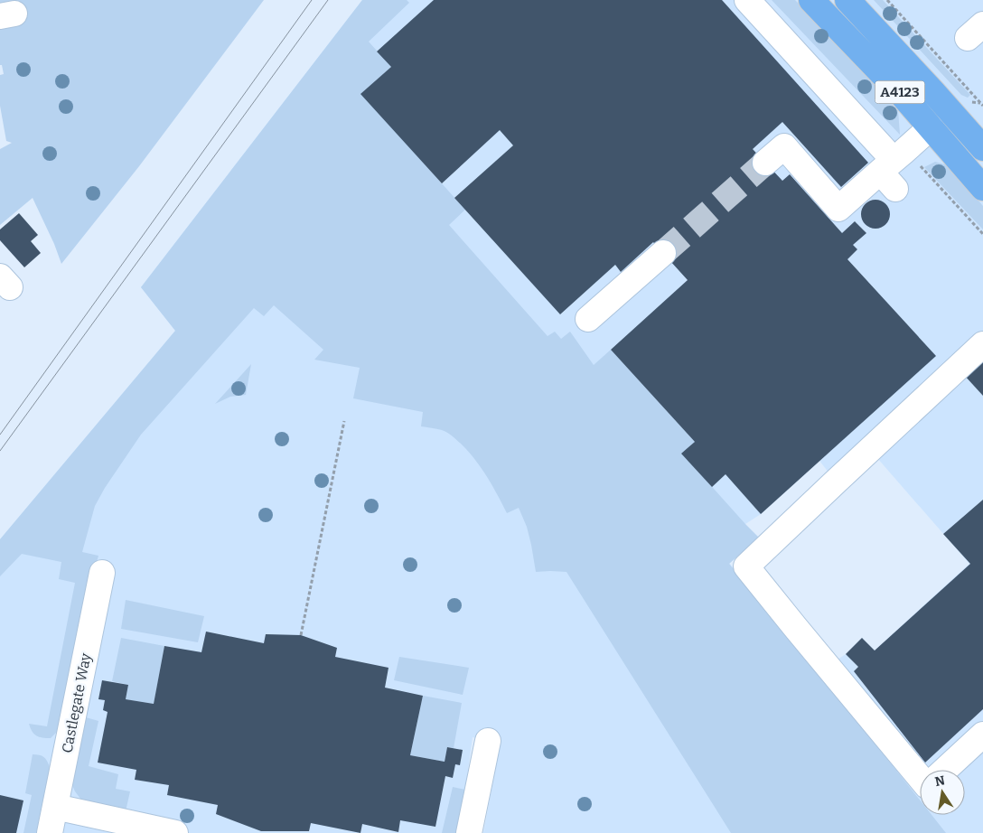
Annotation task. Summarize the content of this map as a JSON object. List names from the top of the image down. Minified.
{"streets":{"highway":["A4123"],"street":["Castlegate Way"]},"north":"top"}
